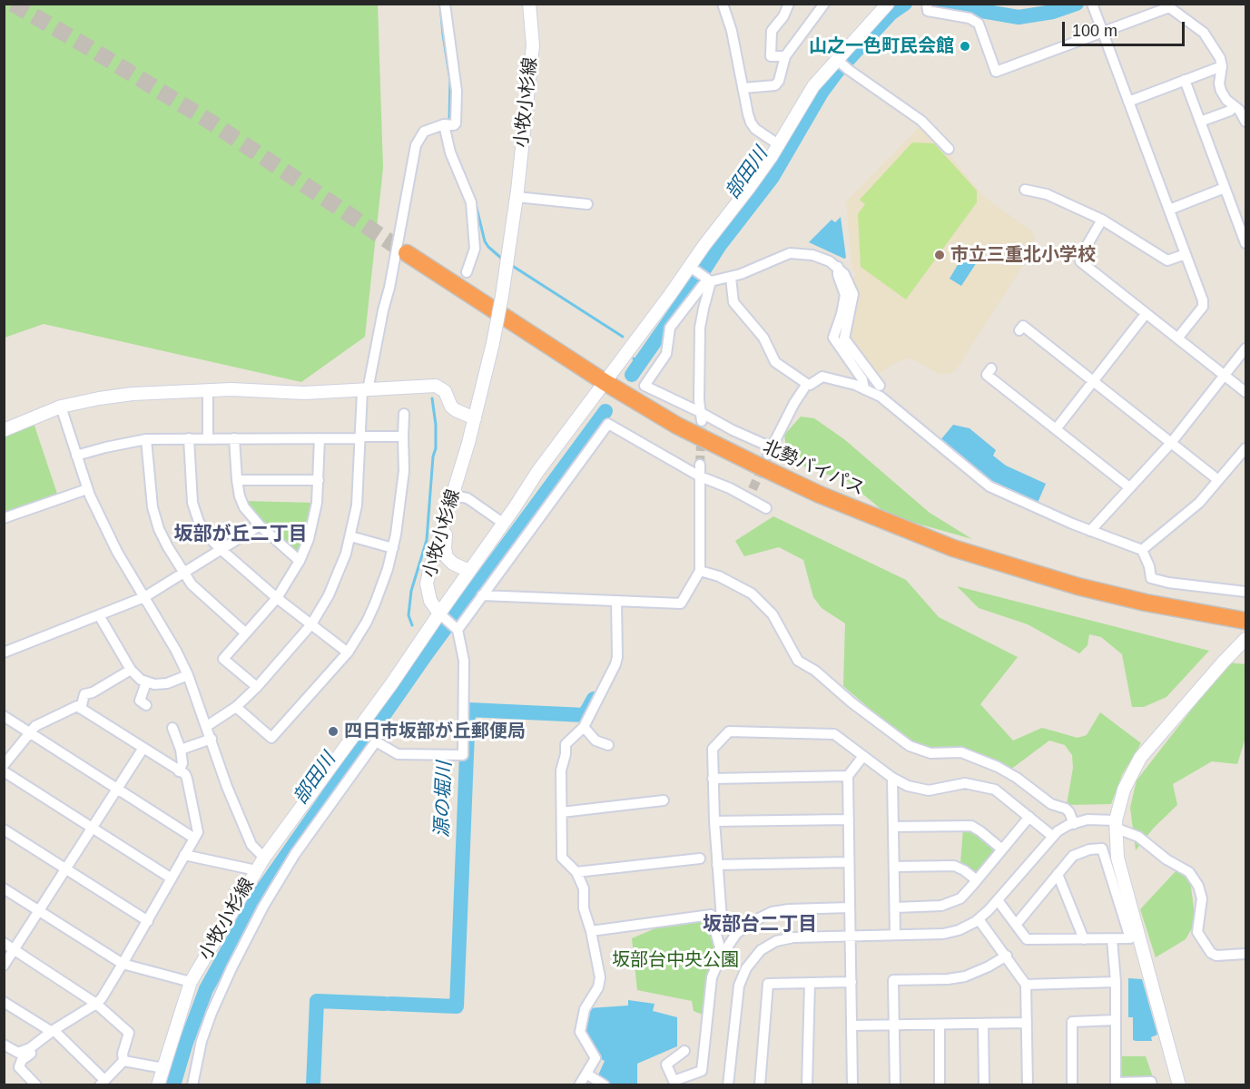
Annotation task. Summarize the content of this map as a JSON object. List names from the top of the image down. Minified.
{"streets":{"highway":["北勢バイパス"],"street":["小牧小杉線"]},"districts":["坂部が丘二丁目","坂部台二丁目"],"water":["部田川","源の堀川"],"parks":["坂部台中央公園"],"places":["山之一色町民会館","市立三重北小学校","四日市坂部が丘郵便局"],"scale_bar":"100 m"}
